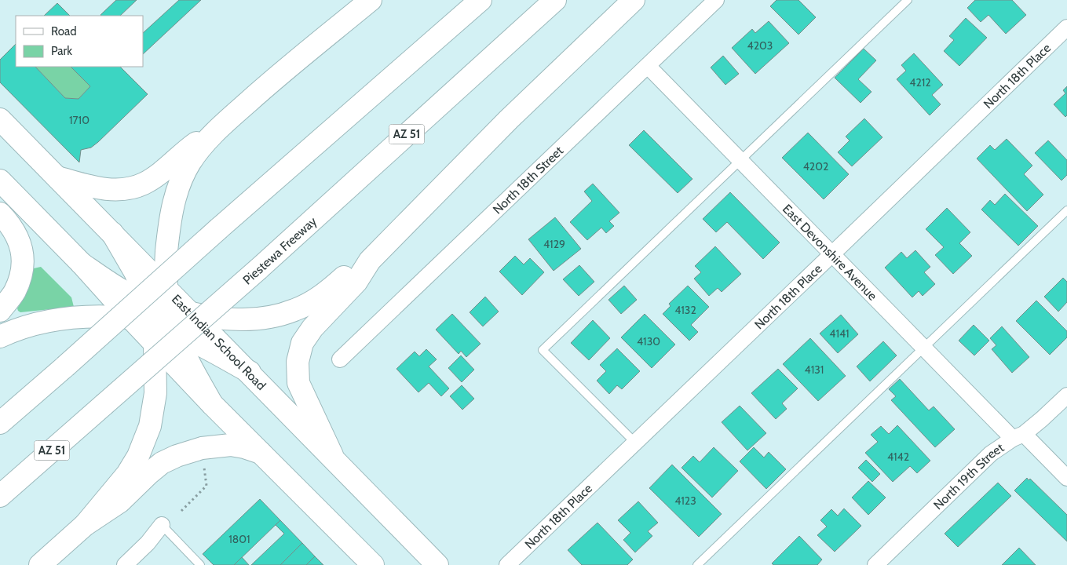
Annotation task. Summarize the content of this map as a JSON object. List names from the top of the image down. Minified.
{"streets":{"main road":["AZ 51","Piestewa Freeway","East Indian School Road"],"street":["North 18th Place","North 18th Street","East Devonshire Avenue","North 19th Street"]},"crossings":[["North 18th Place","East Devonshire Avenue"],["North 18th Street","East Devonshire Avenue"],["East Devonshire Avenue","North 19th Street"]],"house_numbers":["4203","4212","1710","4202","4129","4132","4141","4130","4131","4142","4123","1801"],"legend":["Road","Park"]}
